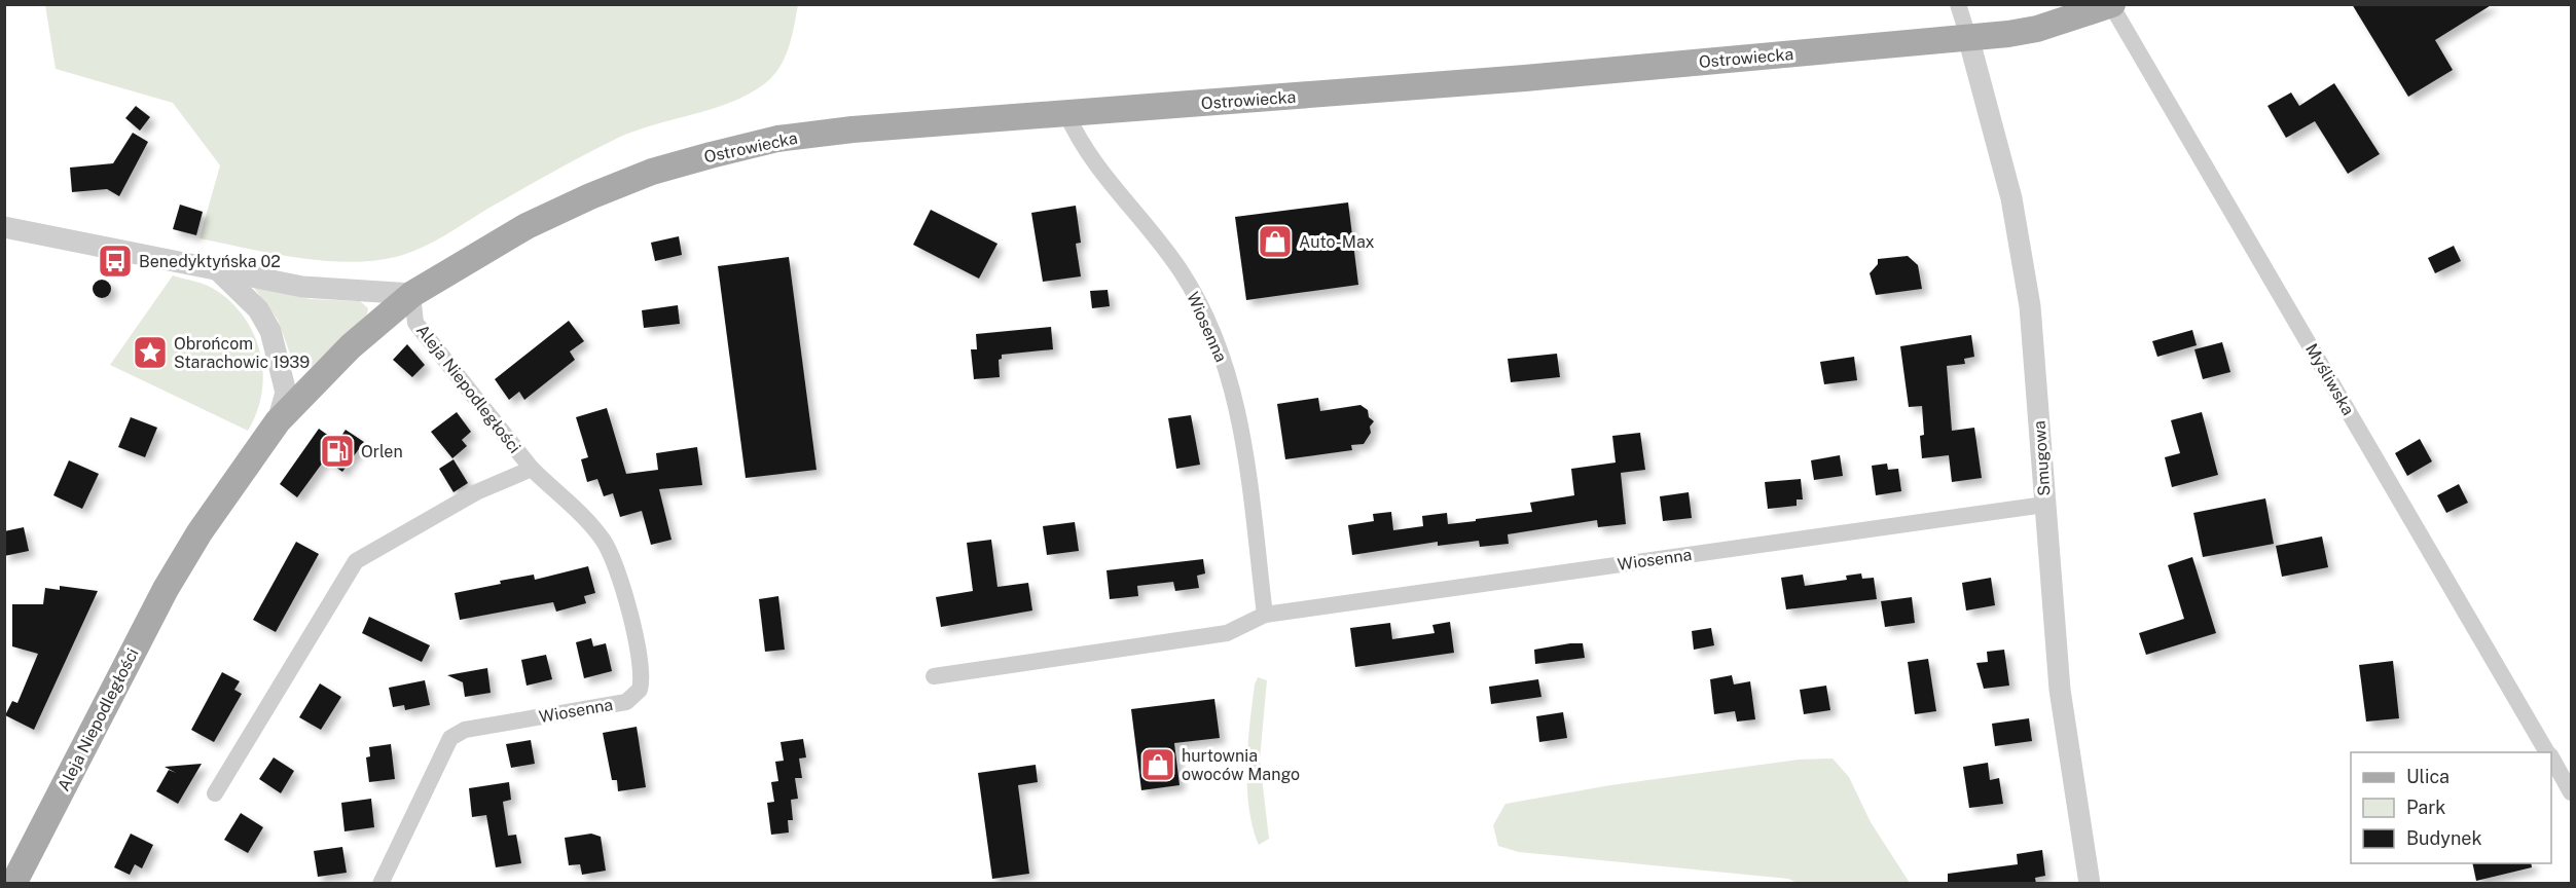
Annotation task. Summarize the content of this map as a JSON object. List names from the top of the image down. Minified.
{"streets":{"main road":["Ostrowiecka","Aleja Niepodległości"],"street":["Wiosenna","Myśliwska","Smugowa"]},"crossings":[["Ostrowiecka","Wiosenna"],["Ostrowiecka","Myśliwska"],["Ostrowiecka","Aleja Niepodległości"],["Ostrowiecka","Smugowa"],["Wiosenna","Aleja Niepodległości"],["Wiosenna","Smugowa"]],"places":{"shop":["Auto-Max","hurtownia owoców Mango"],"bus stop":["Benedyktyńska 02"],"place":["Obrońcom Starachowic 1939"],"fuel station":["Orlen"]},"legend":["Ulica","Park","Budynek"]}
